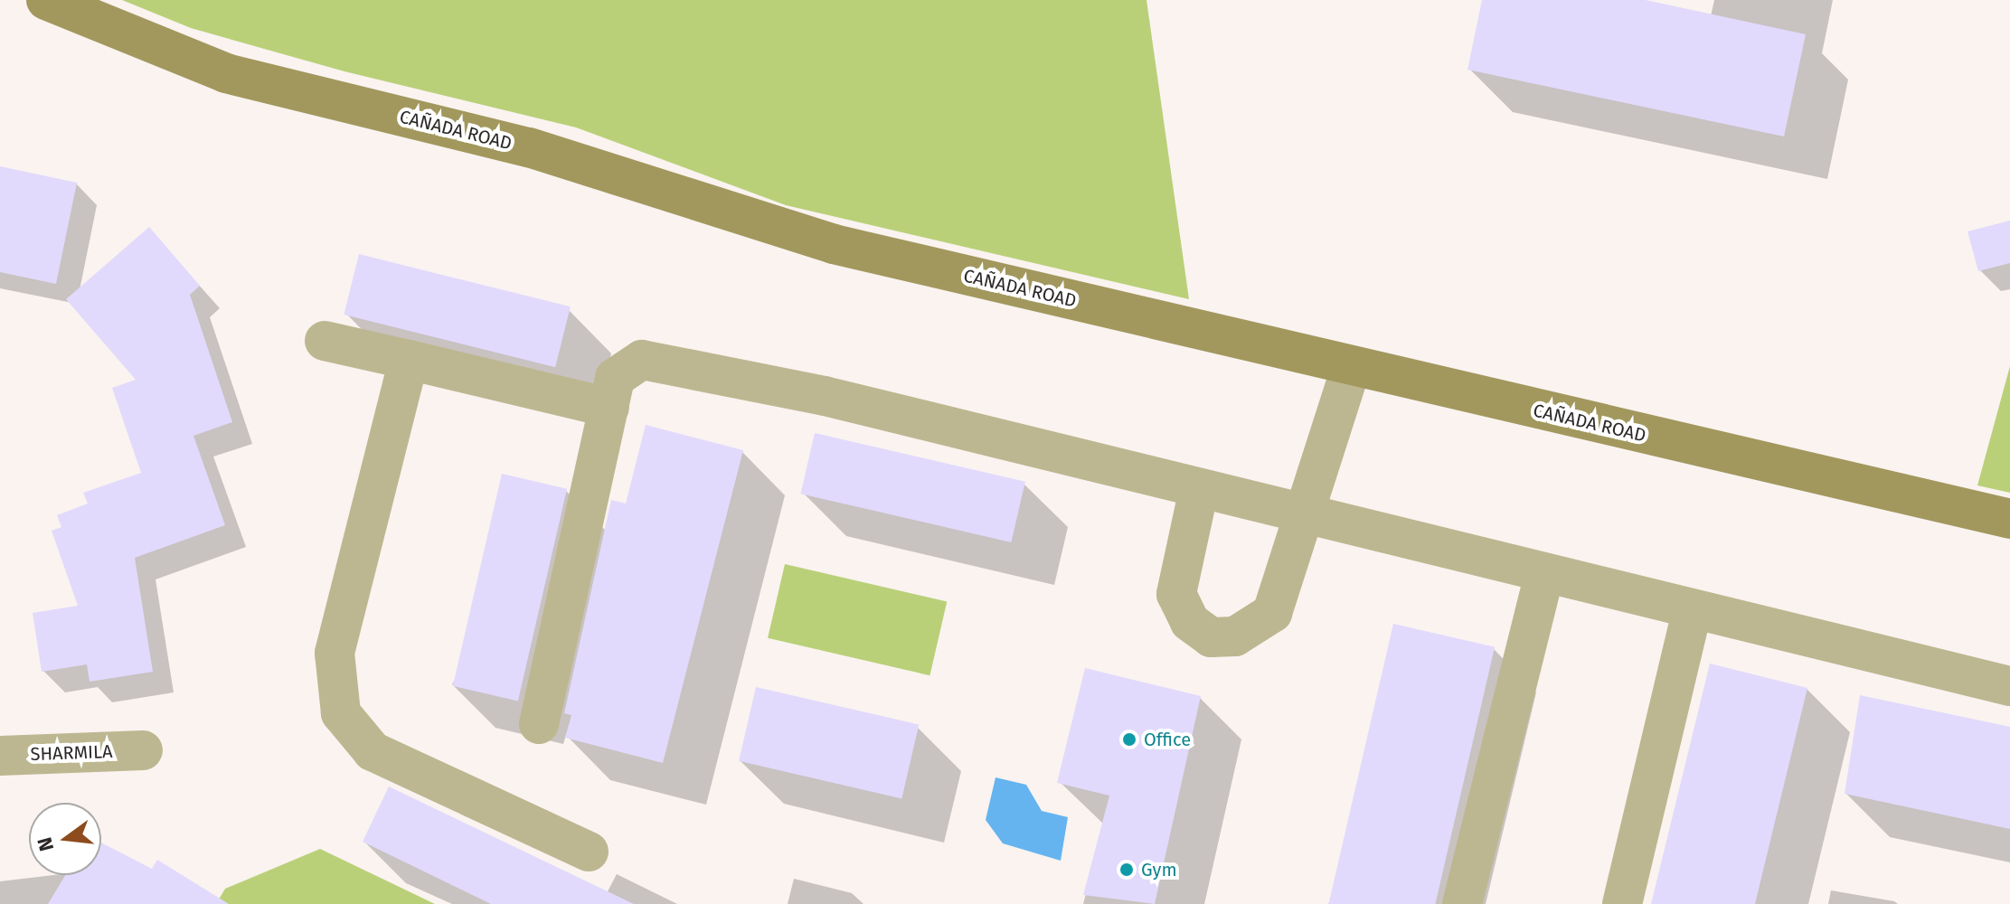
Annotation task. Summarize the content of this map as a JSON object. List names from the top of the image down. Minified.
{"streets":{"street":["CAÑADA ROAD","SHARMILA"]},"places":["Office","Gym"],"north":"left"}
